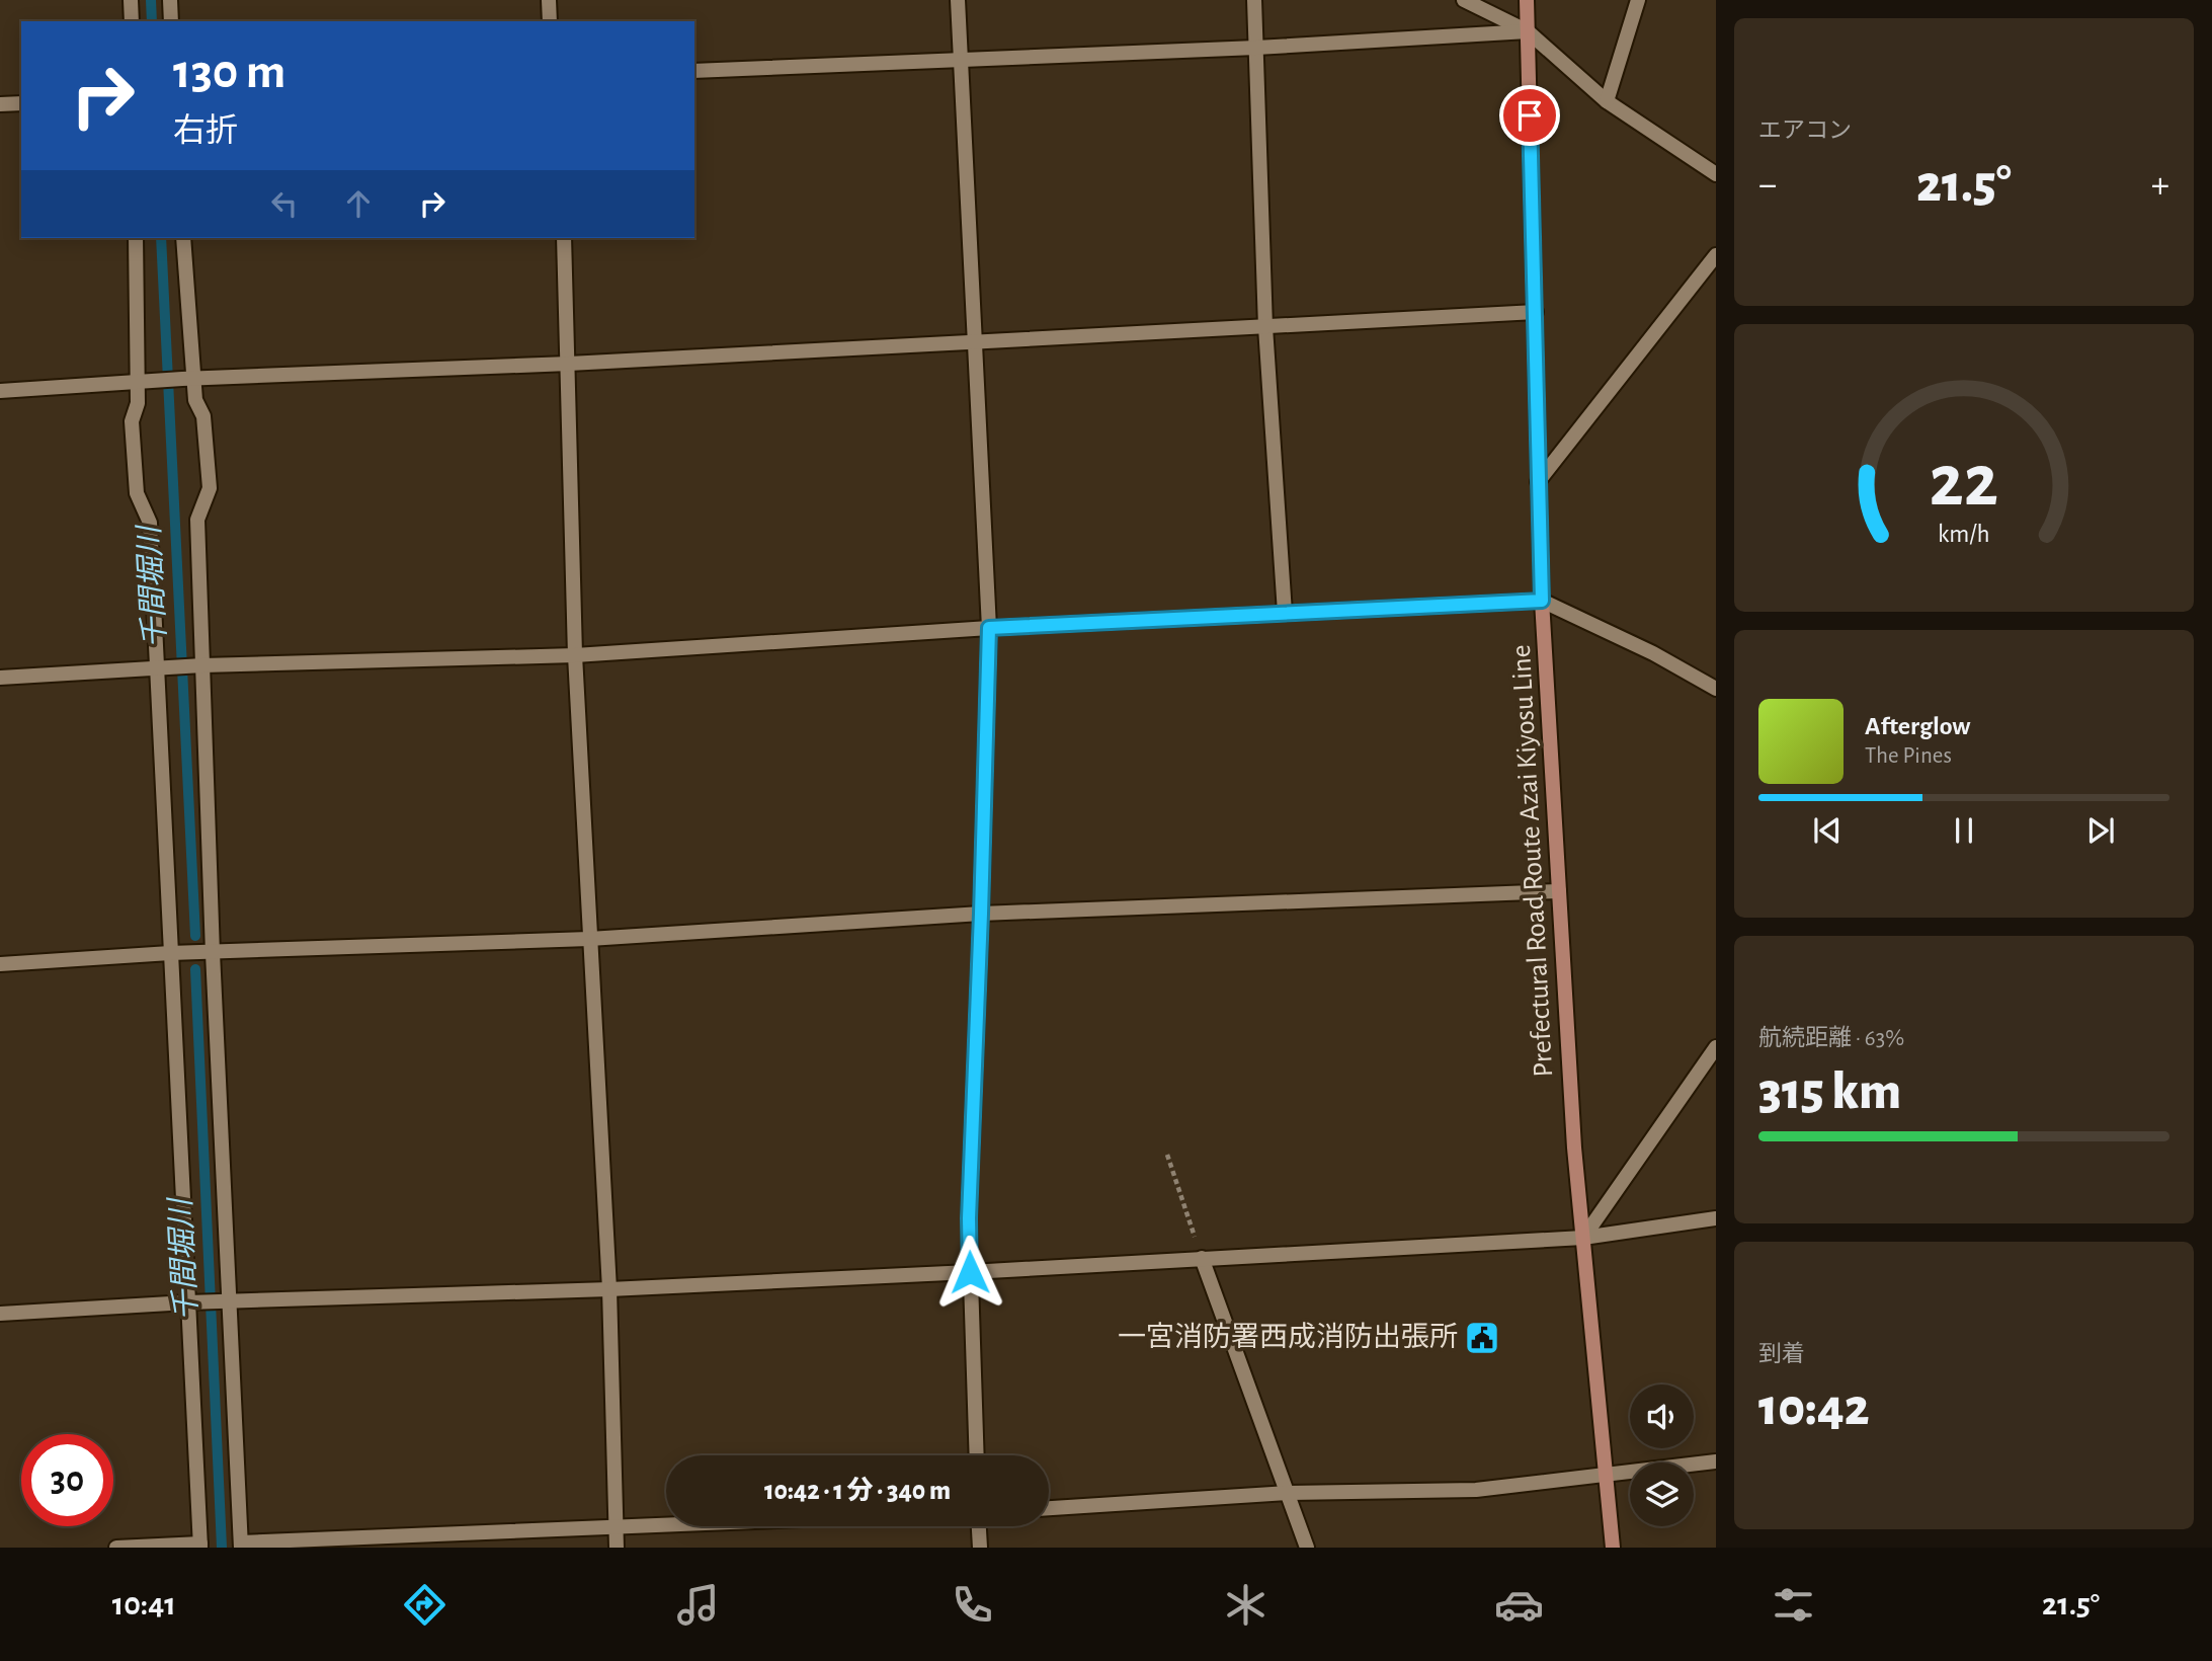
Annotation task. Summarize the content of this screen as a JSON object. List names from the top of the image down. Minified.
{"streets":{"main road":["Prefectural Road Route Azai Kiyosu Line"]},"water":["千間堀川"],"places":{"public building":["一宮消防署西成消防出張所"]},"page":{"tile":["エアコン",["航続距離 · 63%","315 km"],["到着","10:42"]],"turn":["130 m","右折"],"heat":["−","21.5°","+"],"song":["Afterglow","The Pines"],"limit":"30","trip":"10:42 · 1 分 · 340 m","tabs":["10:41","21.5°"],"gauge":["22","km/h"]}}
